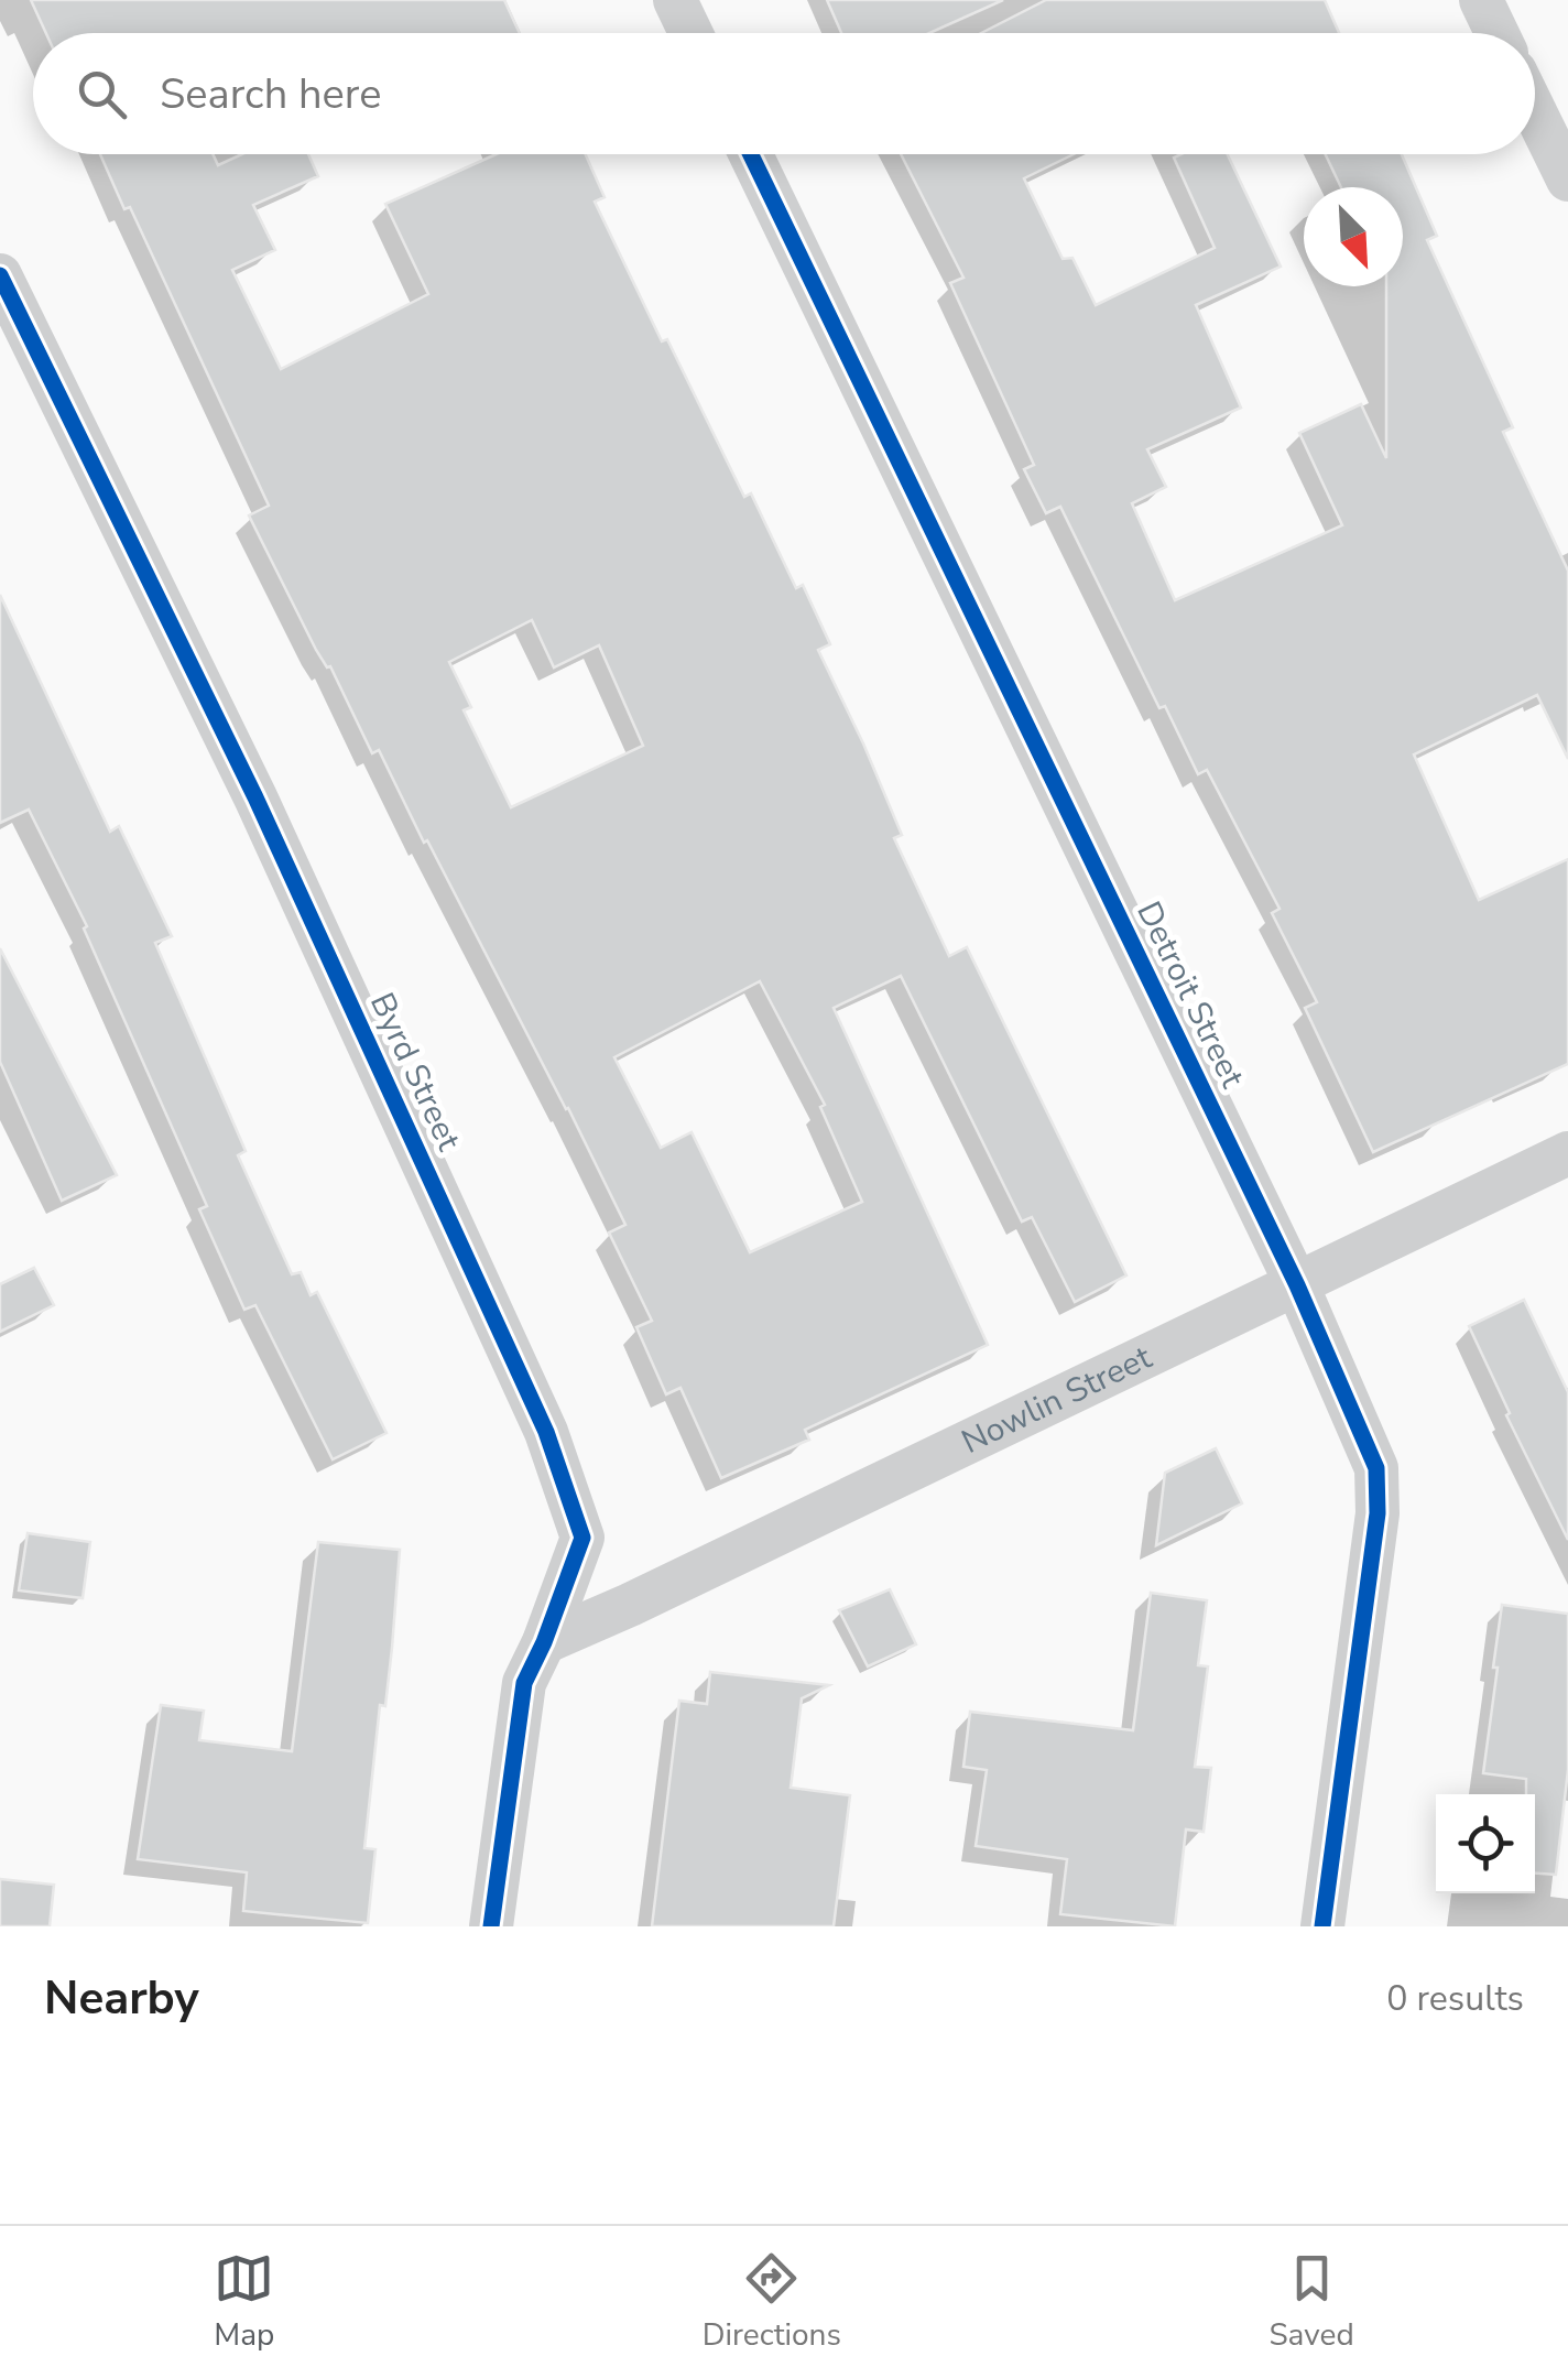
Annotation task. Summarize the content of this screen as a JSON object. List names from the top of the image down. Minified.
{"streets":{"street":["Detroit Street","Byrd Street","Nowlin Street"]},"crossings":[["Detroit Street","Nowlin Street"],["Byrd Street","Nowlin Street"]],"north":"bottom right","page":{"search":"Search here","heading":["Nearby","0 results"],"nav":["Map","Directions","Saved"]}}
